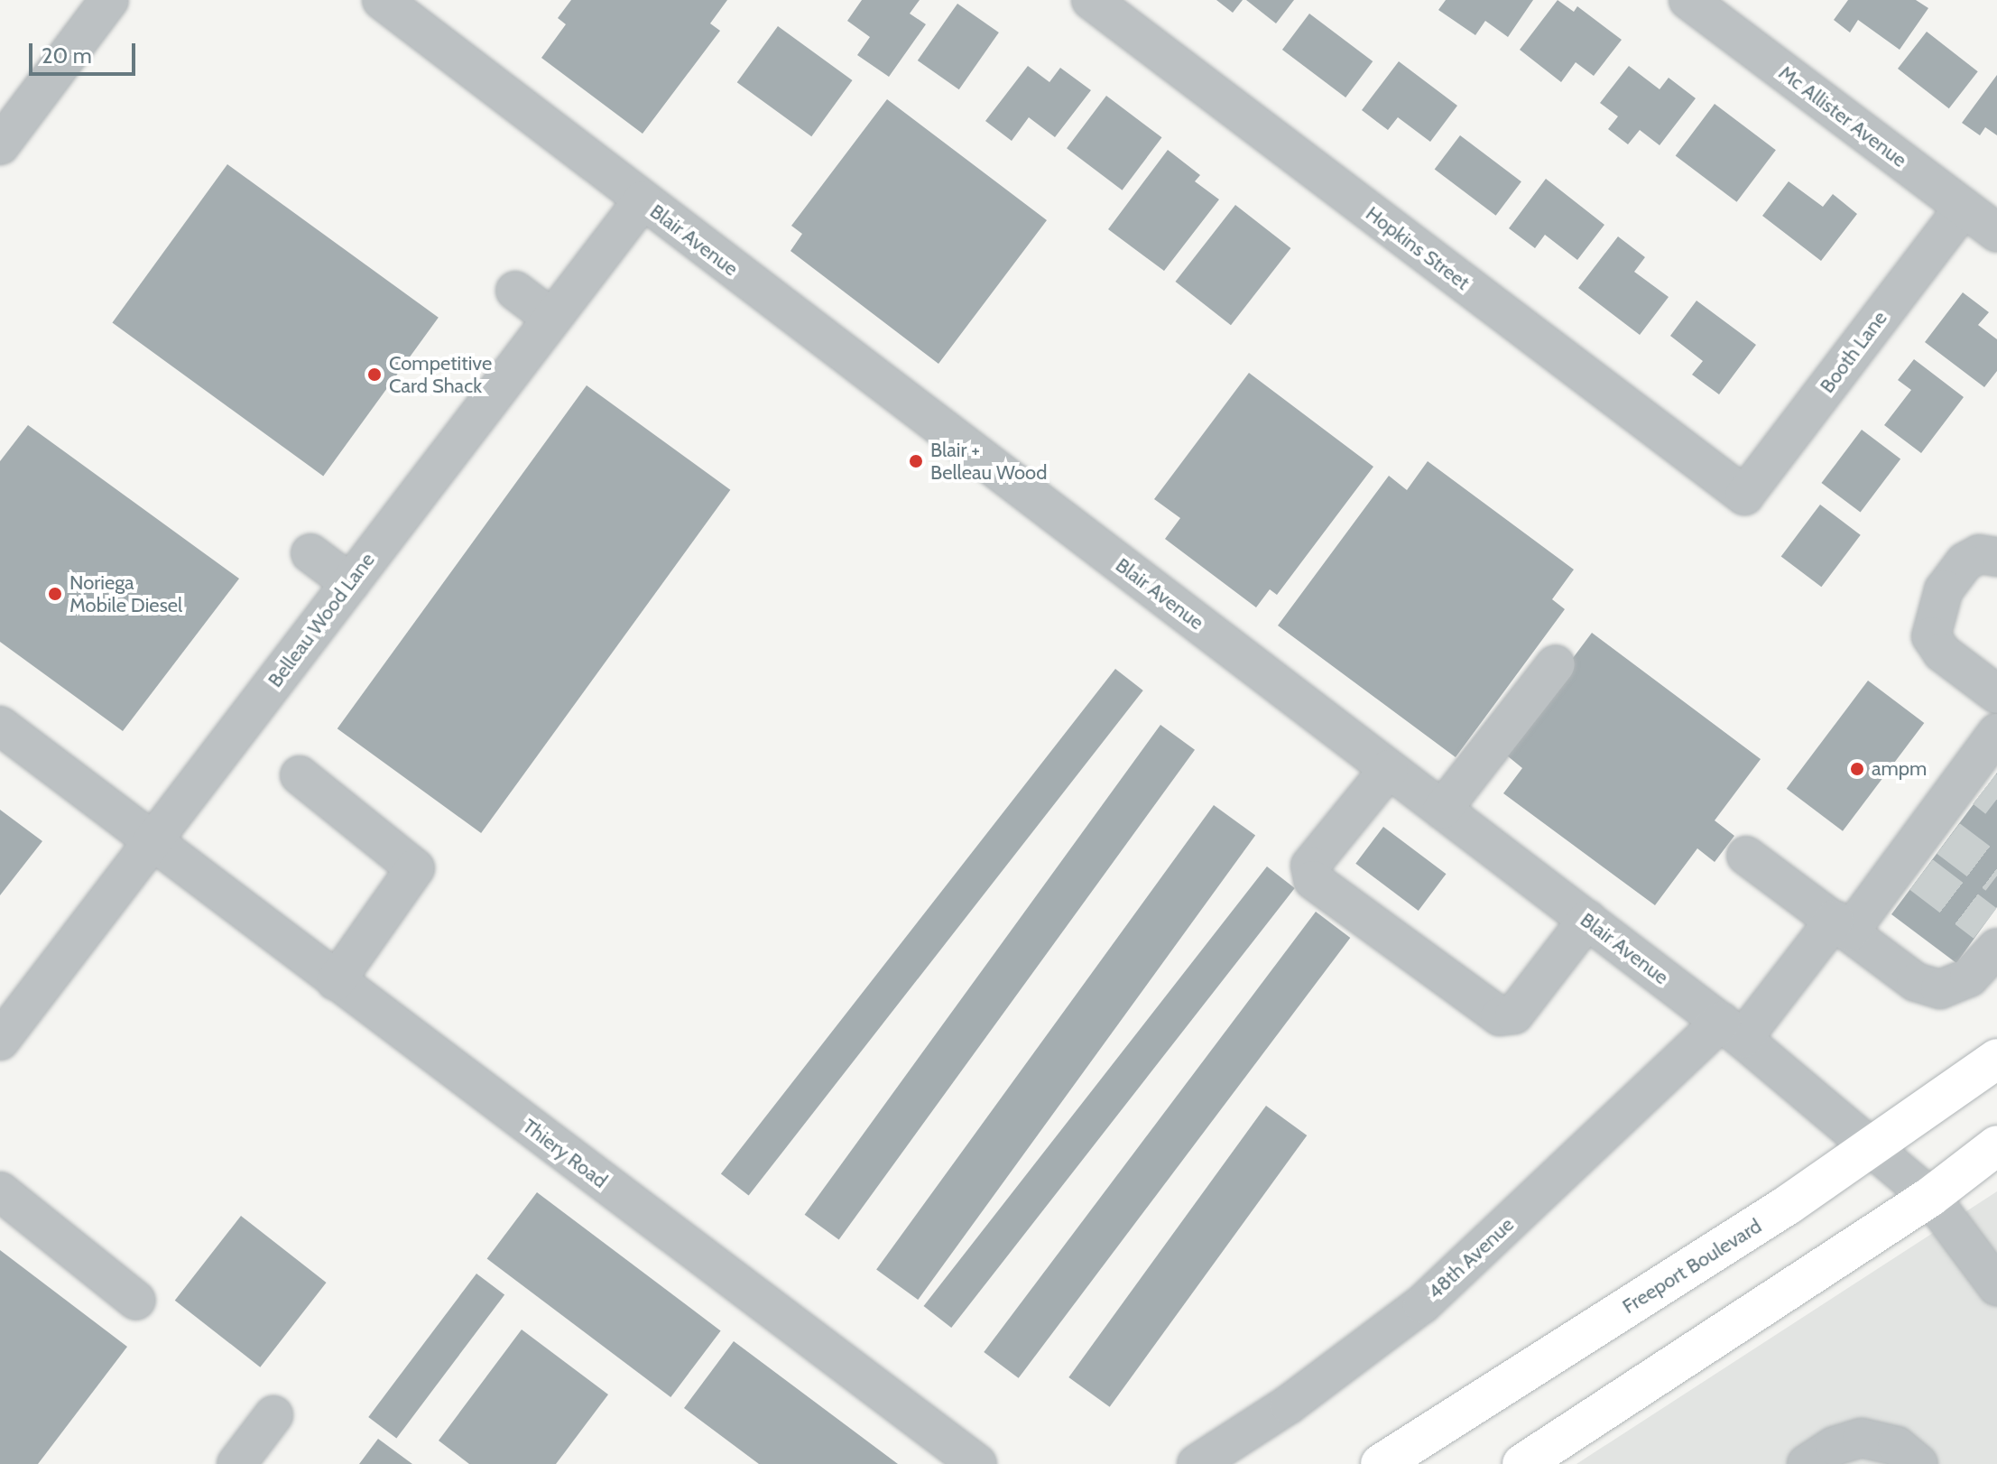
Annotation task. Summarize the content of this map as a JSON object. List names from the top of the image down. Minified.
{"streets":{"main road":["Freeport Boulevard"],"street":["Mc Allister Avenue","Blair Avenue","Hopkins Street","Booth Lane","Belleau Wood Lane","Thiery Road","48th Avenue"]},"crossings":[["Mc Allister Avenue","Booth Lane"],["Blair Avenue","Belleau Wood Lane"],["Blair Avenue","48th Avenue"],["Blair Avenue","Freeport Boulevard"],["Hopkins Street","Booth Lane"],["Belleau Wood Lane","Thiery Road"]],"places":["Competitive Card Shack","Blair + Belleau Wood","Noriega Mobile Diesel","ampm"],"scale_bar":"20 m"}
